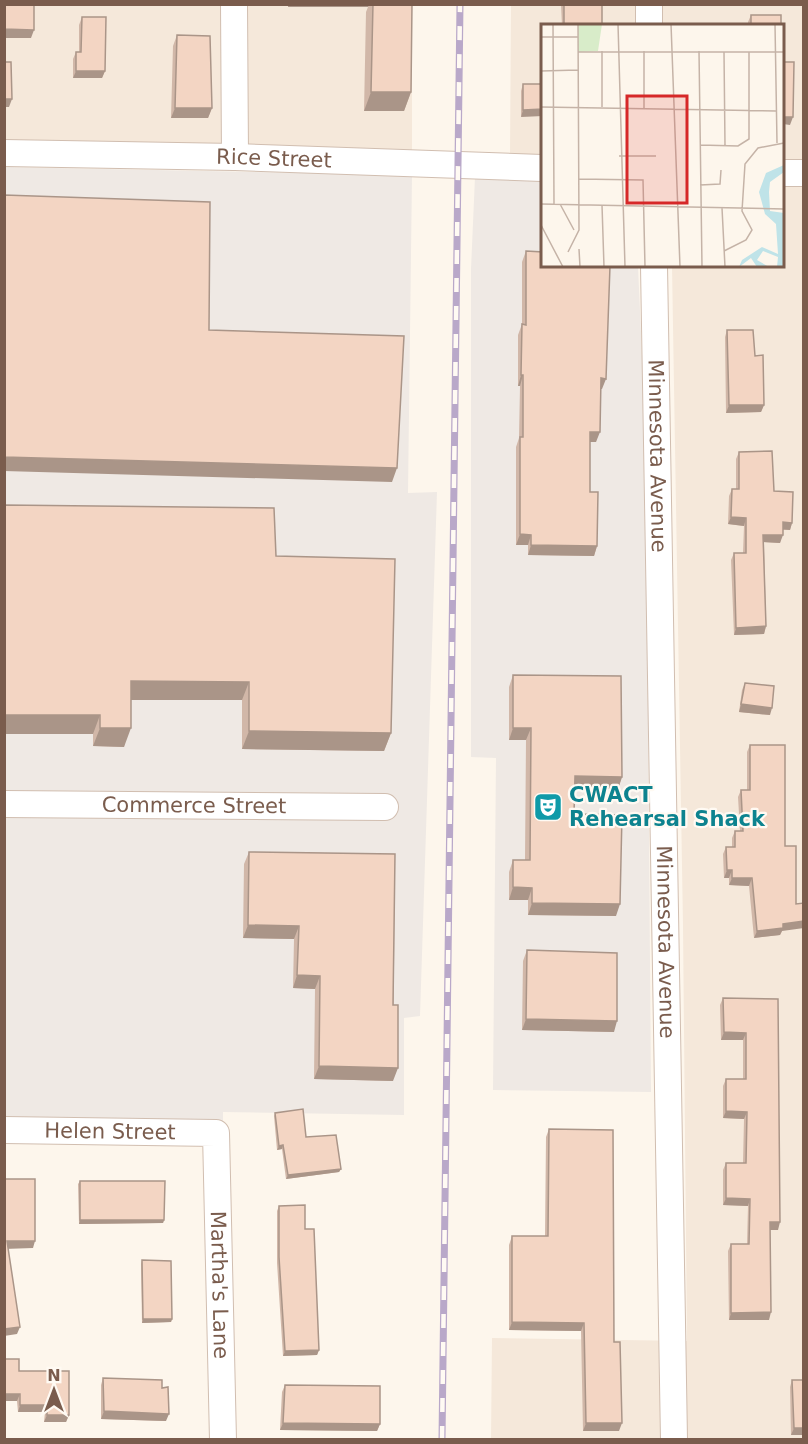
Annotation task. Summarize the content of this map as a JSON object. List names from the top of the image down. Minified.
{"streets":{"street":["Rice Street","Minnesota Avenue","Commerce Street","Helen Street","Martha's Lane"]},"crossings":[["Helen Street","Martha's Lane"]],"places":{"theatre":["CWACT Rehearsal Shack"]},"north":"top"}
